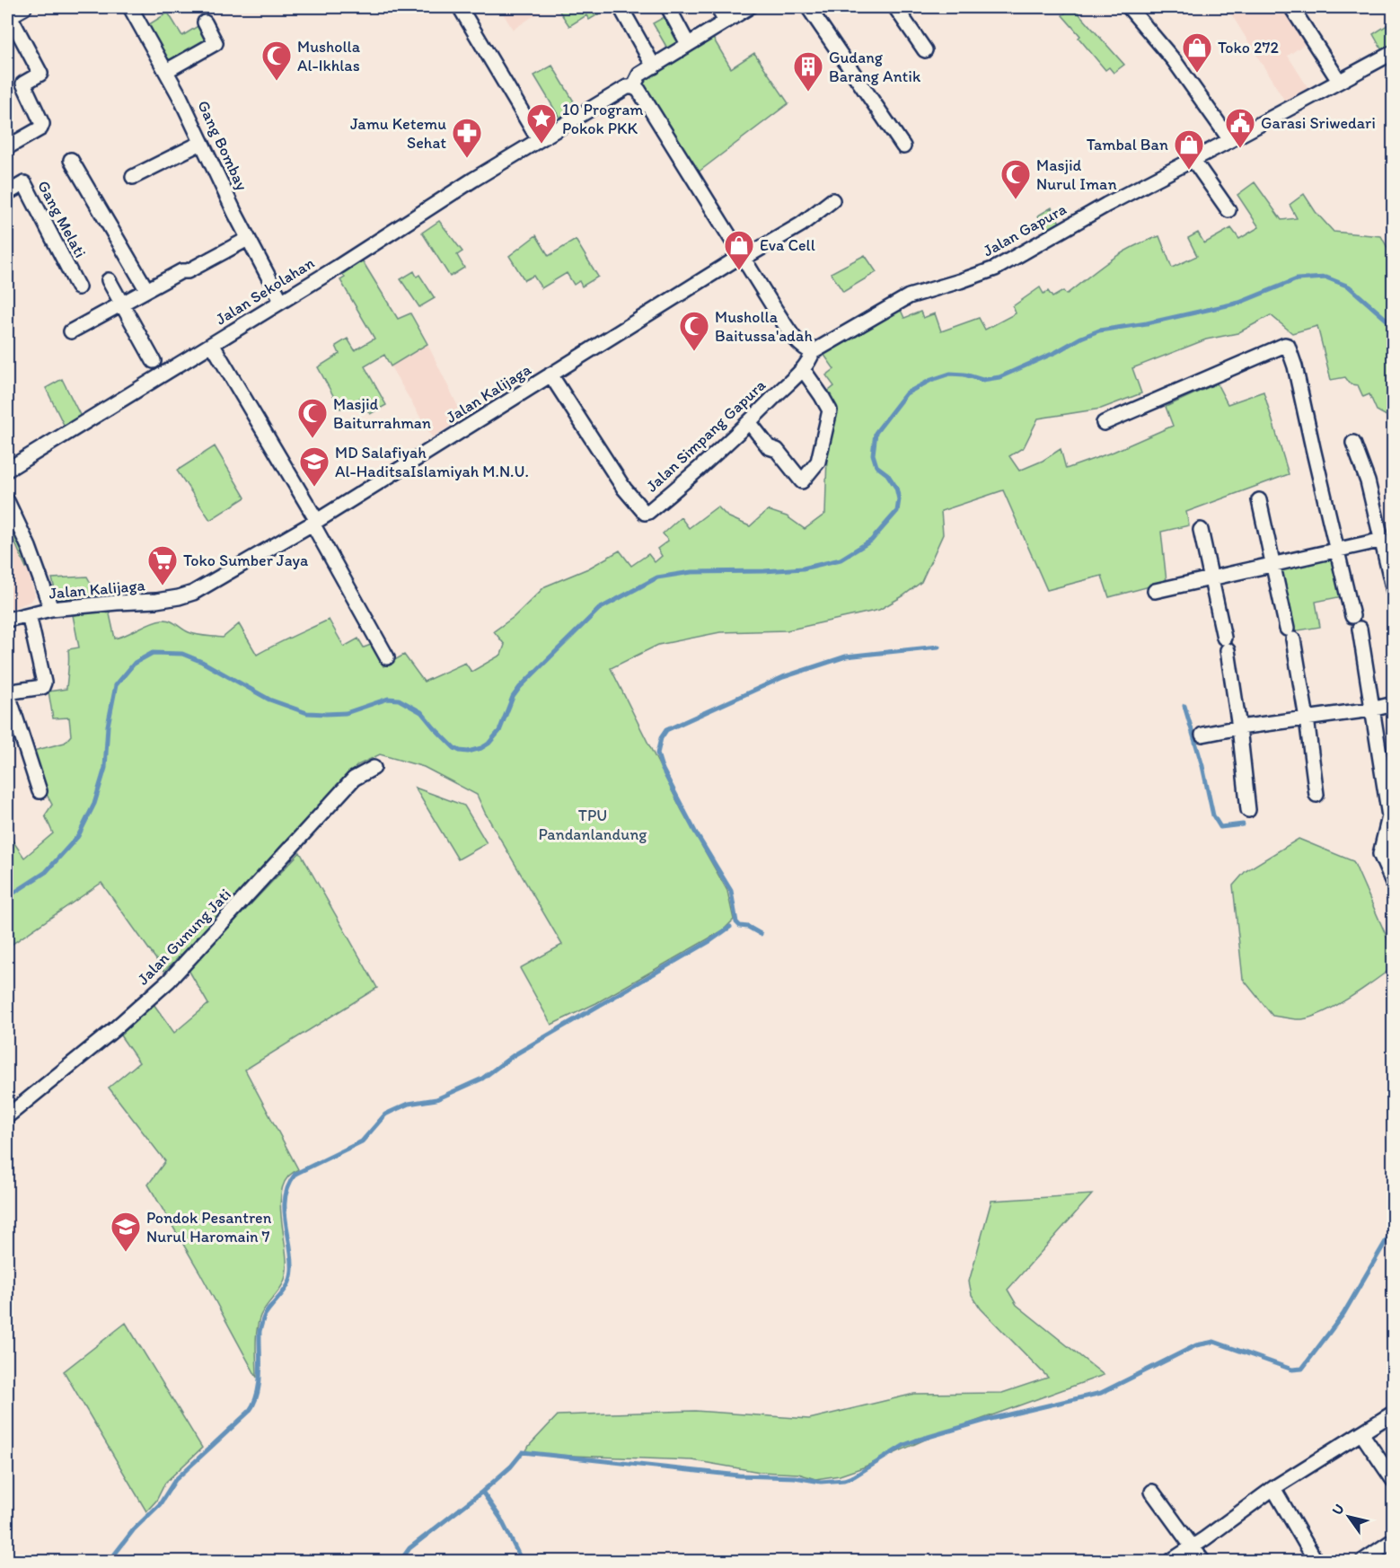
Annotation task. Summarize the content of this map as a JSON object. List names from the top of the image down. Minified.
{"streets":{"street":["Gang Bombay","Gang Melati","Jalan Gapura","Jalan Sekolahan","Jalan Kalijaga","Jalan Simpang Gapura","Jalan Gunung Jati"]},"crossings":[["Gang Bombay","Jalan Sekolahan"],["Jalan Gapura","Jalan Simpang Gapura"],["Jalan Kalijaga","Jalan Simpang Gapura"]],"parks":["TPU Pandanlandung"],"places":{"shop":["Toko 272","Tambal Ban","Eva Cell"],"mosque":["Musholla Al-Ikhlas","Masjid Nurul Iman","Musholla Baitussa'adah","Masjid Baiturrahman"],"building":["Gudang Barang Antik"],"place":["10 Program Pokok PKK"],"public building":["Garasi Sriwedari"],"pharmacy":["Jamu Ketemu Sehat"],"school or university":["MD Salafiyah Al-HaditsaIslamiyah M.N.U.","Pondok Pesantren Nurul Haromain 7"],"supermarket":["Toko Sumber Jaya"]},"north":"top left"}
